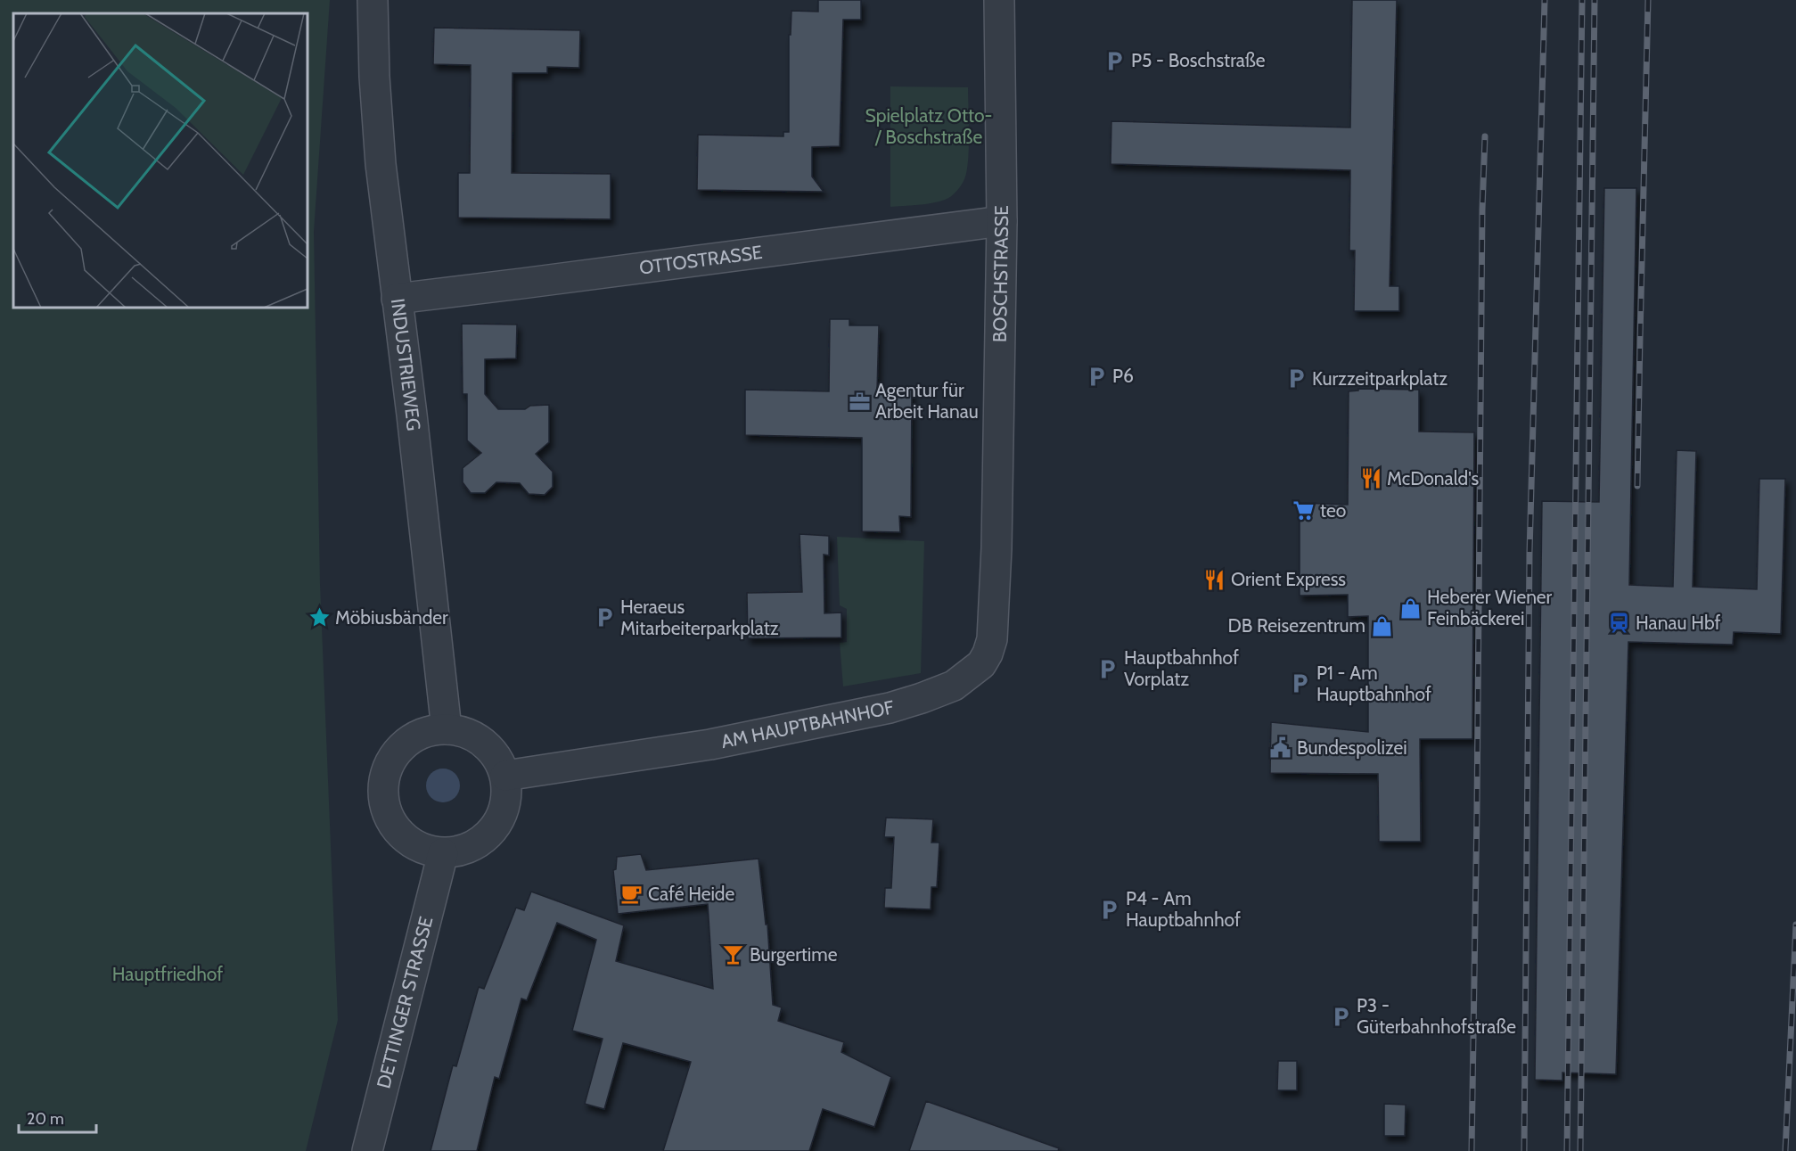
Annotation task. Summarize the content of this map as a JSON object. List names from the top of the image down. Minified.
{"streets":{"street":["OTTOSTRASSE","BOSCHSTRASSE","INDUSTRIEWEG","AM HAUPTBAHNHOF","DETTINGER STRASSE"]},"crossings":[["OTTOSTRASSE","BOSCHSTRASSE"],["OTTOSTRASSE","INDUSTRIEWEG"],["BOSCHSTRASSE","AM HAUPTBAHNHOF"],["INDUSTRIEWEG","AM HAUPTBAHNHOF"],["INDUSTRIEWEG","DETTINGER STRASSE"],["AM HAUPTBAHNHOF","DETTINGER STRASSE"]],"parks":["Spielplatz Otto- / Boschstraße","Hauptfriedhof"],"places":{"parking":["P5 - Boschstraße","P6","Kurzzeitparkplatz","Heraeus Mitarbeiterparkplatz","Hauptbahnhof Vorplatz","P1 - Am Hauptbahnhof","P4 - Am Hauptbahnhof","P3 - Güterbahnhofstraße"],"office":["Agentur für Arbeit Hanau"],"restaurant":["McDonald's","Orient Express"],"supermarket":["teo"],"shop":["Heberer Wiener Feinbäckerei","DB Reisezentrum"],"place":["Möbiusbänder"],"station":["Hanau Hbf"],"public building":["Bundespolizei"],"cafe":["Café Heide"],"bar":["Burgertime"]},"scale_bar":"20 m"}
